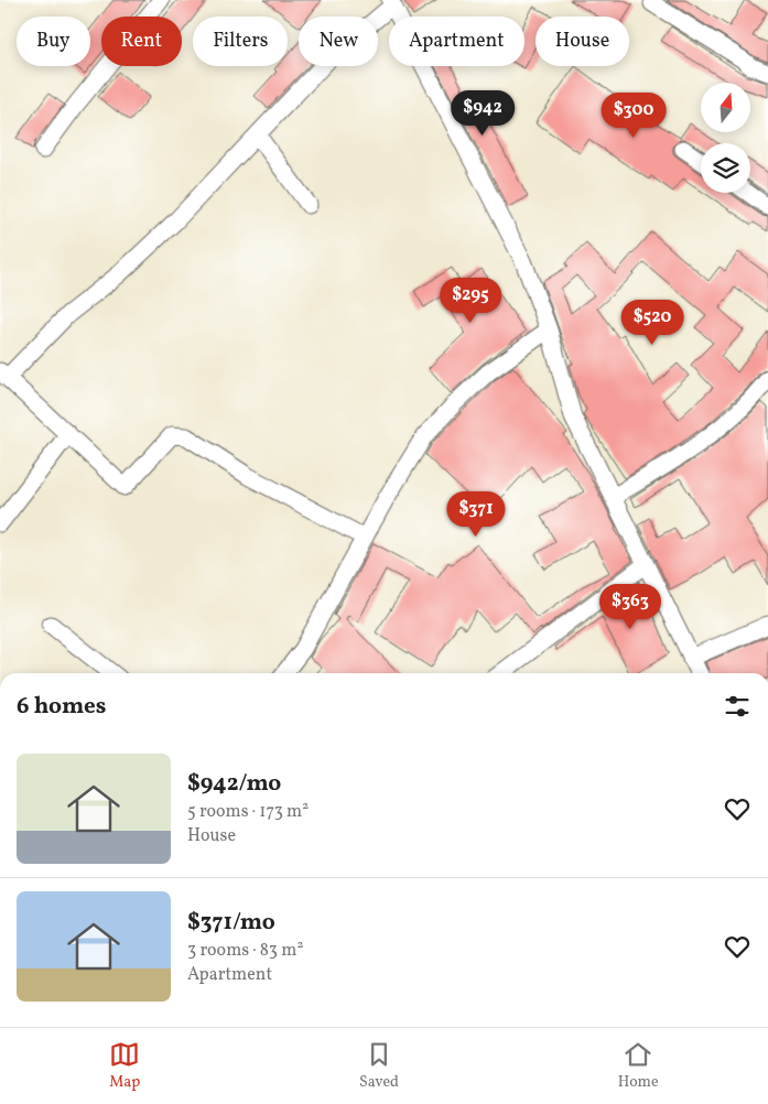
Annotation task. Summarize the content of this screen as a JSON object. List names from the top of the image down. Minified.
{"north":"top","page":{"chip":["Buy","Rent","Filters","New","Apartment","House"],"price":["$942","$300","$295","$520","$371","$363"],"heading":"6 homes","list":[{"name":"$942/mo","note":"5 rooms · 173 m² · House"},{"name":"$371/mo","note":"3 rooms · 83 m² · Apartment"}],"tabs":["Map","Saved","Home"]}}
